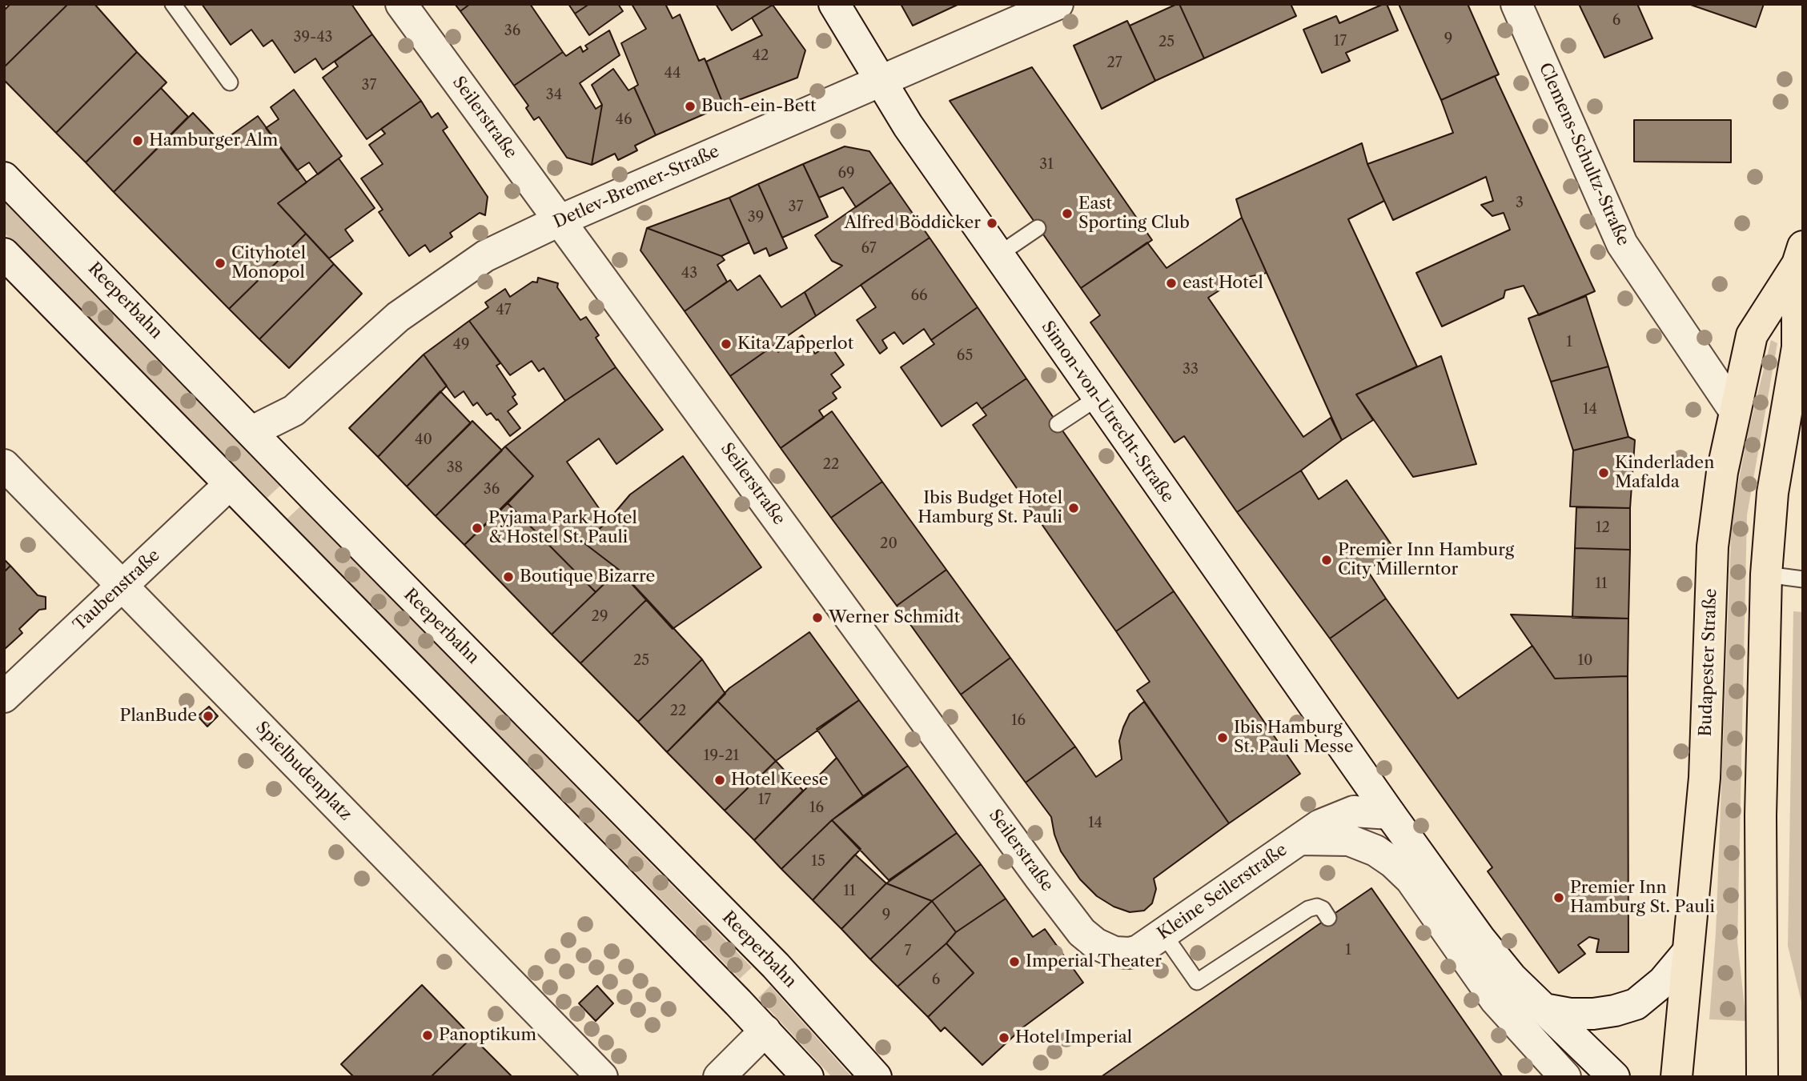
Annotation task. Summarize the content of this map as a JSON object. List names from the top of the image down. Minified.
{"streets":{"main road":["Budapester Straße"],"street":["Seilerstraße","Clemens-Schultz-Straße","Detlev-Bremer-Straße","Reeperbahn","Simon-von-Utrecht-Straße","Taubenstraße","Spielbudenplatz","Kleine Seilerstraße"]},"crossings":[["Seilerstraße","Detlev-Bremer-Straße"],["Seilerstraße","Kleine Seilerstraße"],["Clemens-Schultz-Straße","Budapester Straße"],["Detlev-Bremer-Straße","Reeperbahn"],["Detlev-Bremer-Straße","Simon-von-Utrecht-Straße"],["Taubenstraße","Spielbudenplatz"]],"places":["Buch-ein-Bett","Hamburger Alm","East Sporting Club","Alfred Böddicker","Cityhotel Monopol","east Hotel","Kita Zapperlot","Kinderladen Mafalda","Ibis Budget Hotel Hamburg St. Pauli","Pyjama Park Hotel & Hostel St. Pauli","Premier Inn Hamburg City Millerntor","Boutique Bizarre","Werner Schmidt","PlanBude","Ibis Hamburg St. Pauli Messe","Hotel Keese","Premier Inn Hamburg St. Pauli","Imperial Theater","Panoptikum","Hotel Imperial"],"house_numbers":["6","36","39-43","9","17","25","42","27","44","37","34","46","31","69","3","37","39","67","43","66","47","1","49","65","33","14","40","22","38","36","12","20","11","29","25","10","22","16","19-21","17","16","14","15","11","9","1","7","6"]}
